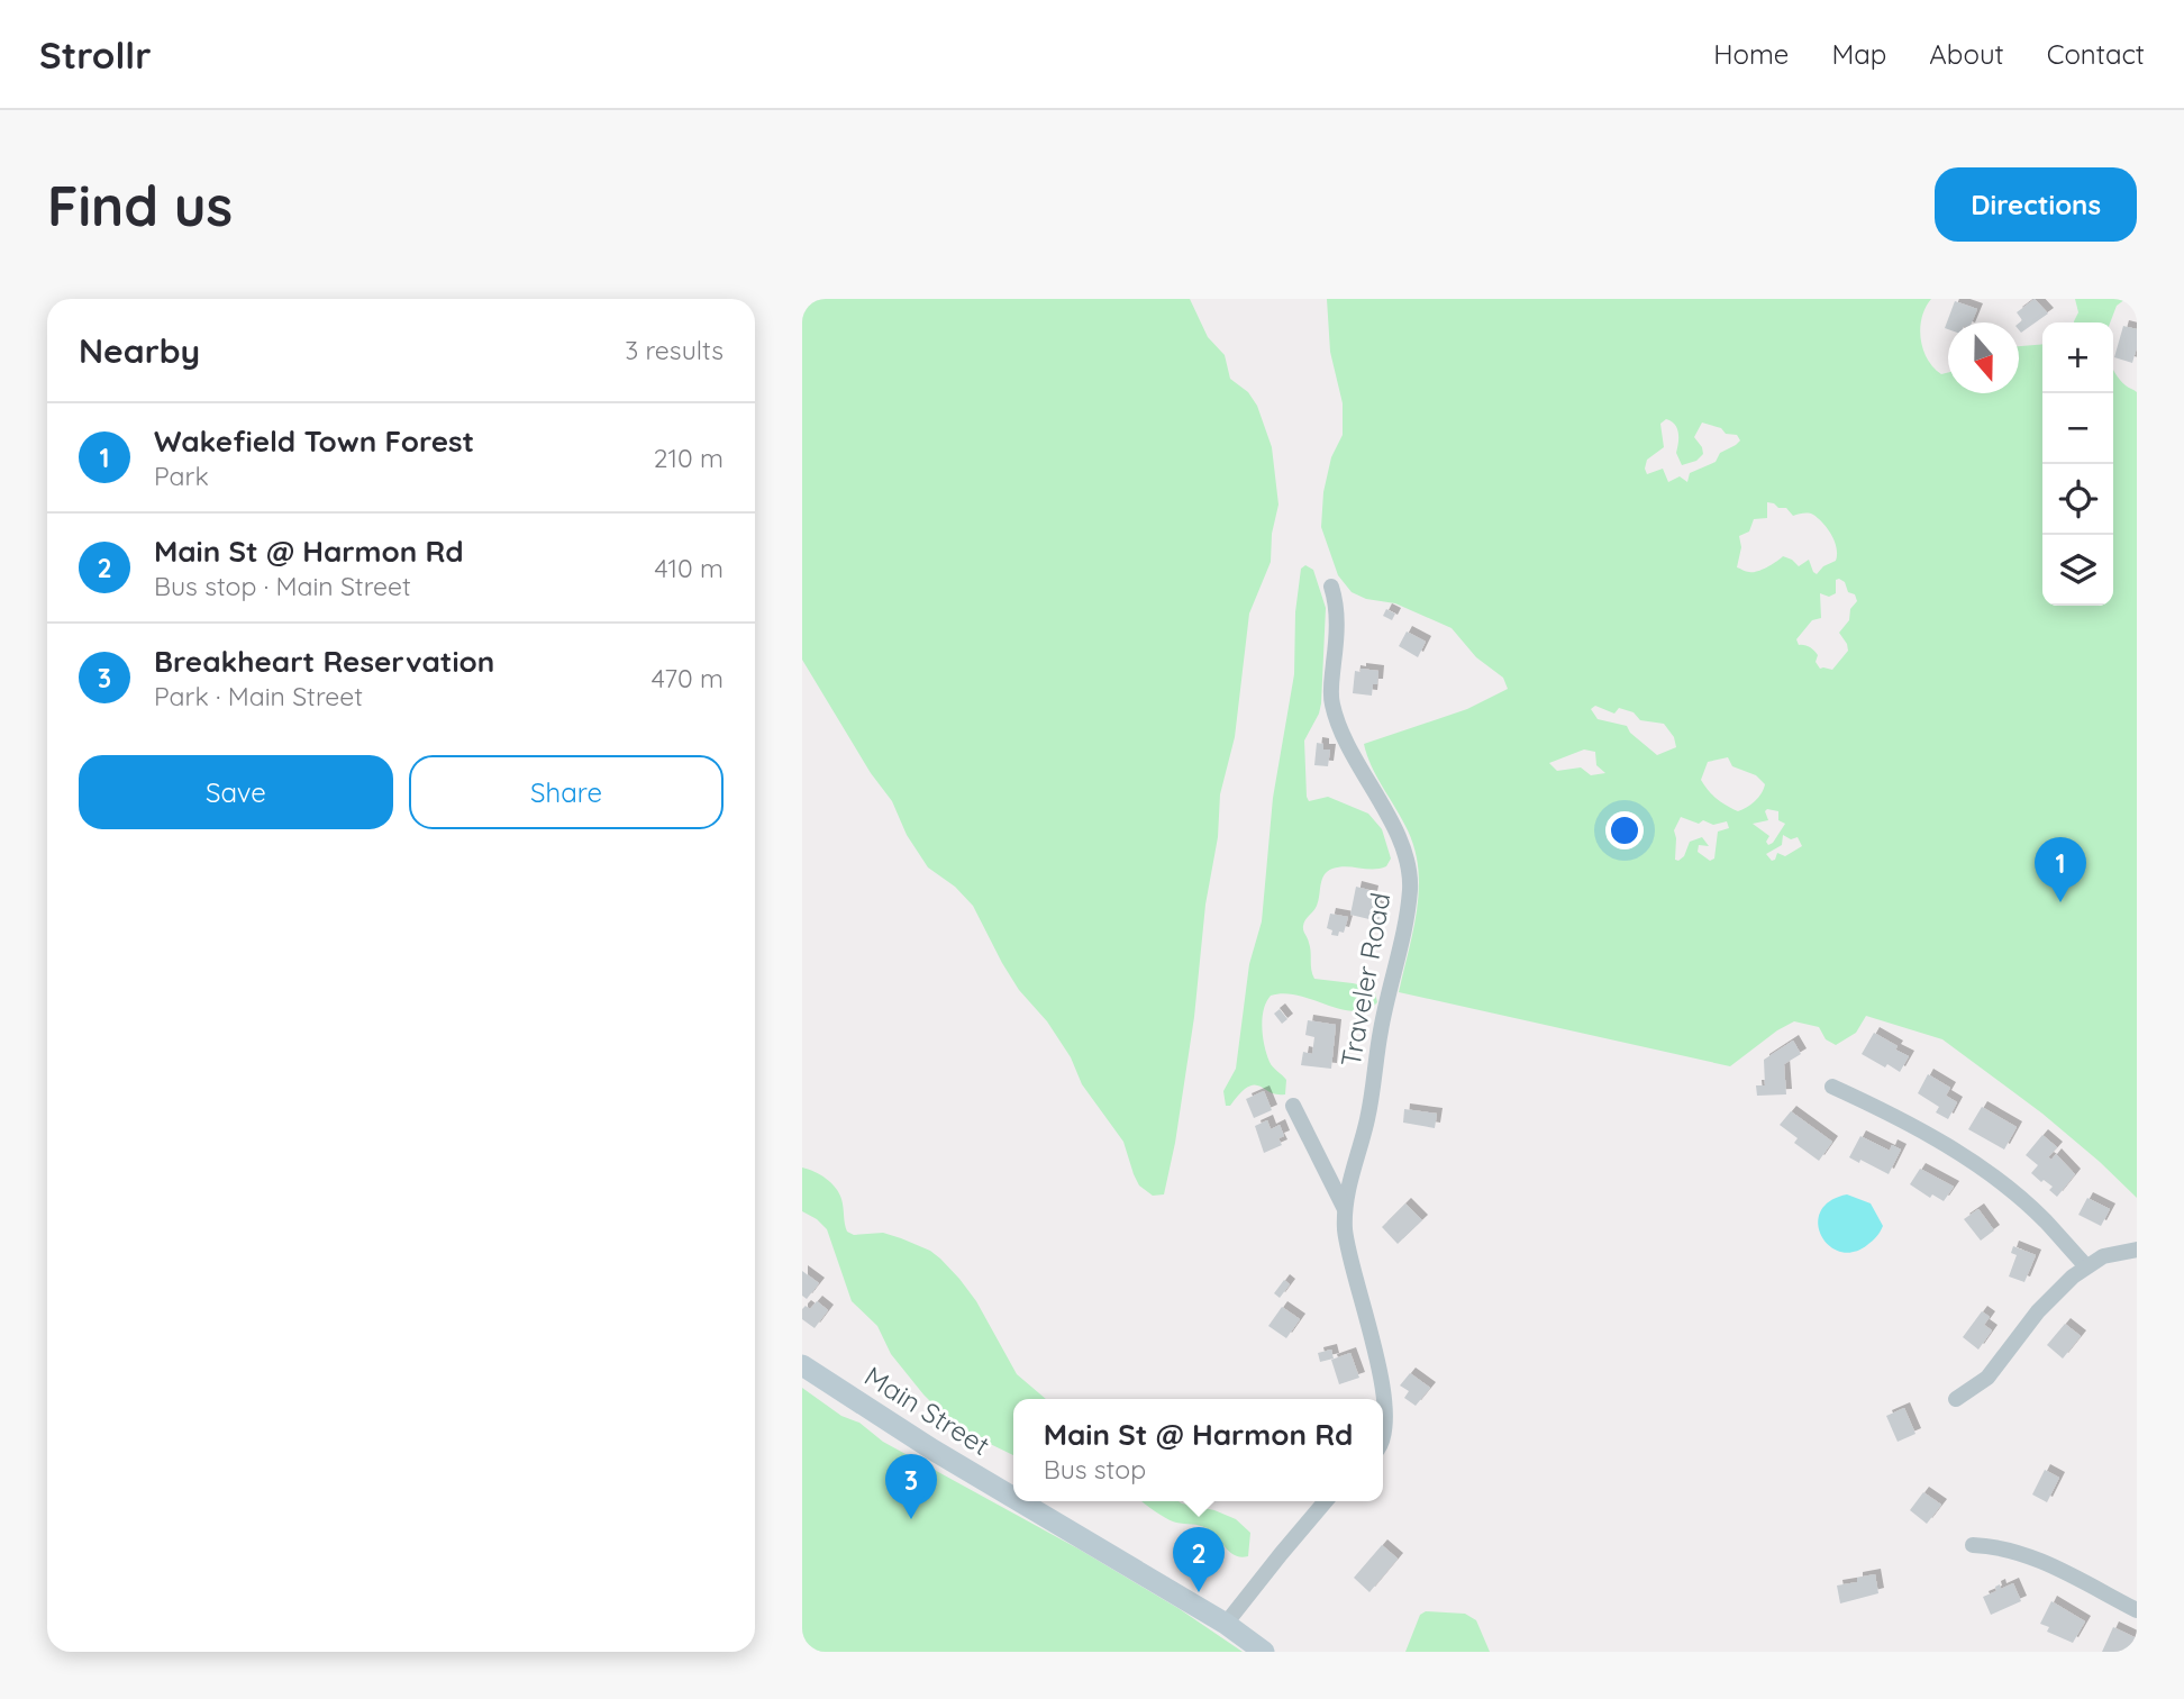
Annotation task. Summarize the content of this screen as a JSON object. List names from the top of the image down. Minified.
{"streets":{"main road":["Main Street"],"street":["Traveler Road"]},"north":"bottom","page":{"header":"Strollr","nav":["Home","Map","About","Contact"],"buttons":["Directions",["Save","Share"]],"title":"Find us","heading":["Nearby","3 results"],"map_buttons":["+","−"],"list":[{"mark":"1","name":"Wakefield Town Forest","note":"Park","value":"210 m"},{"mark":"2","name":"Main St @ Harmon Rd","note":"Bus stop · Main Street","value":"410 m"},{"mark":"3","name":"Breakheart Reservation","note":"Park · Main Street","value":"470 m"}],"pins":["1","3","2"],"popup":["Main St @ Harmon Rd","Bus stop"]}}
